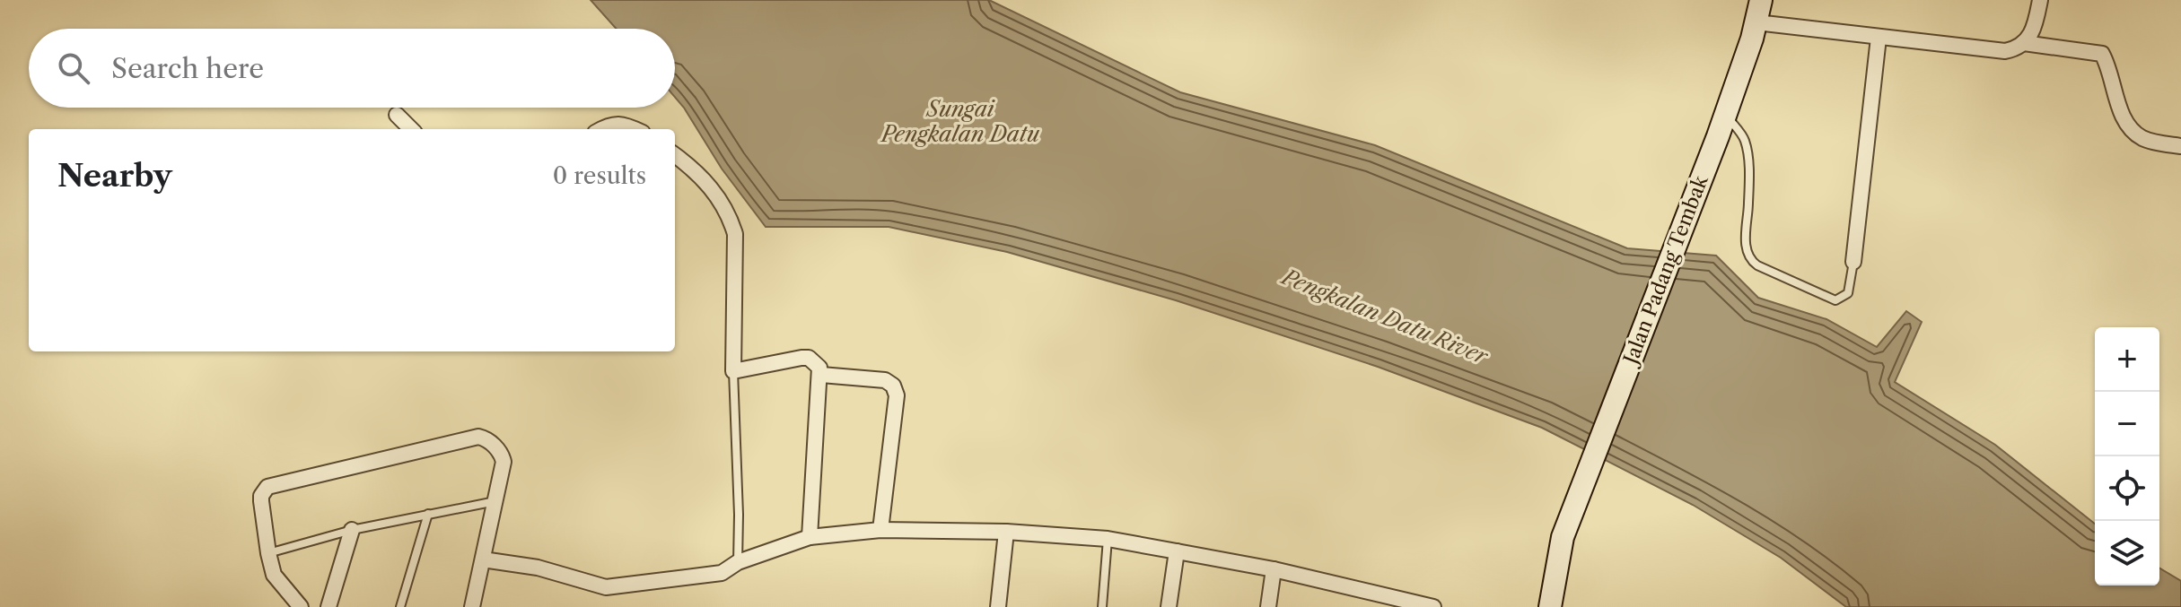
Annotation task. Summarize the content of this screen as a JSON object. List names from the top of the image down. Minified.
{"streets":{"main road":["Jalan Padang Tembak"]},"water":["Sungai Pengkalan Datu","Pengkalan Datu River"],"page":{"search":"Search here","heading":["Nearby","0 results"],"map_buttons":["+","−"]}}
